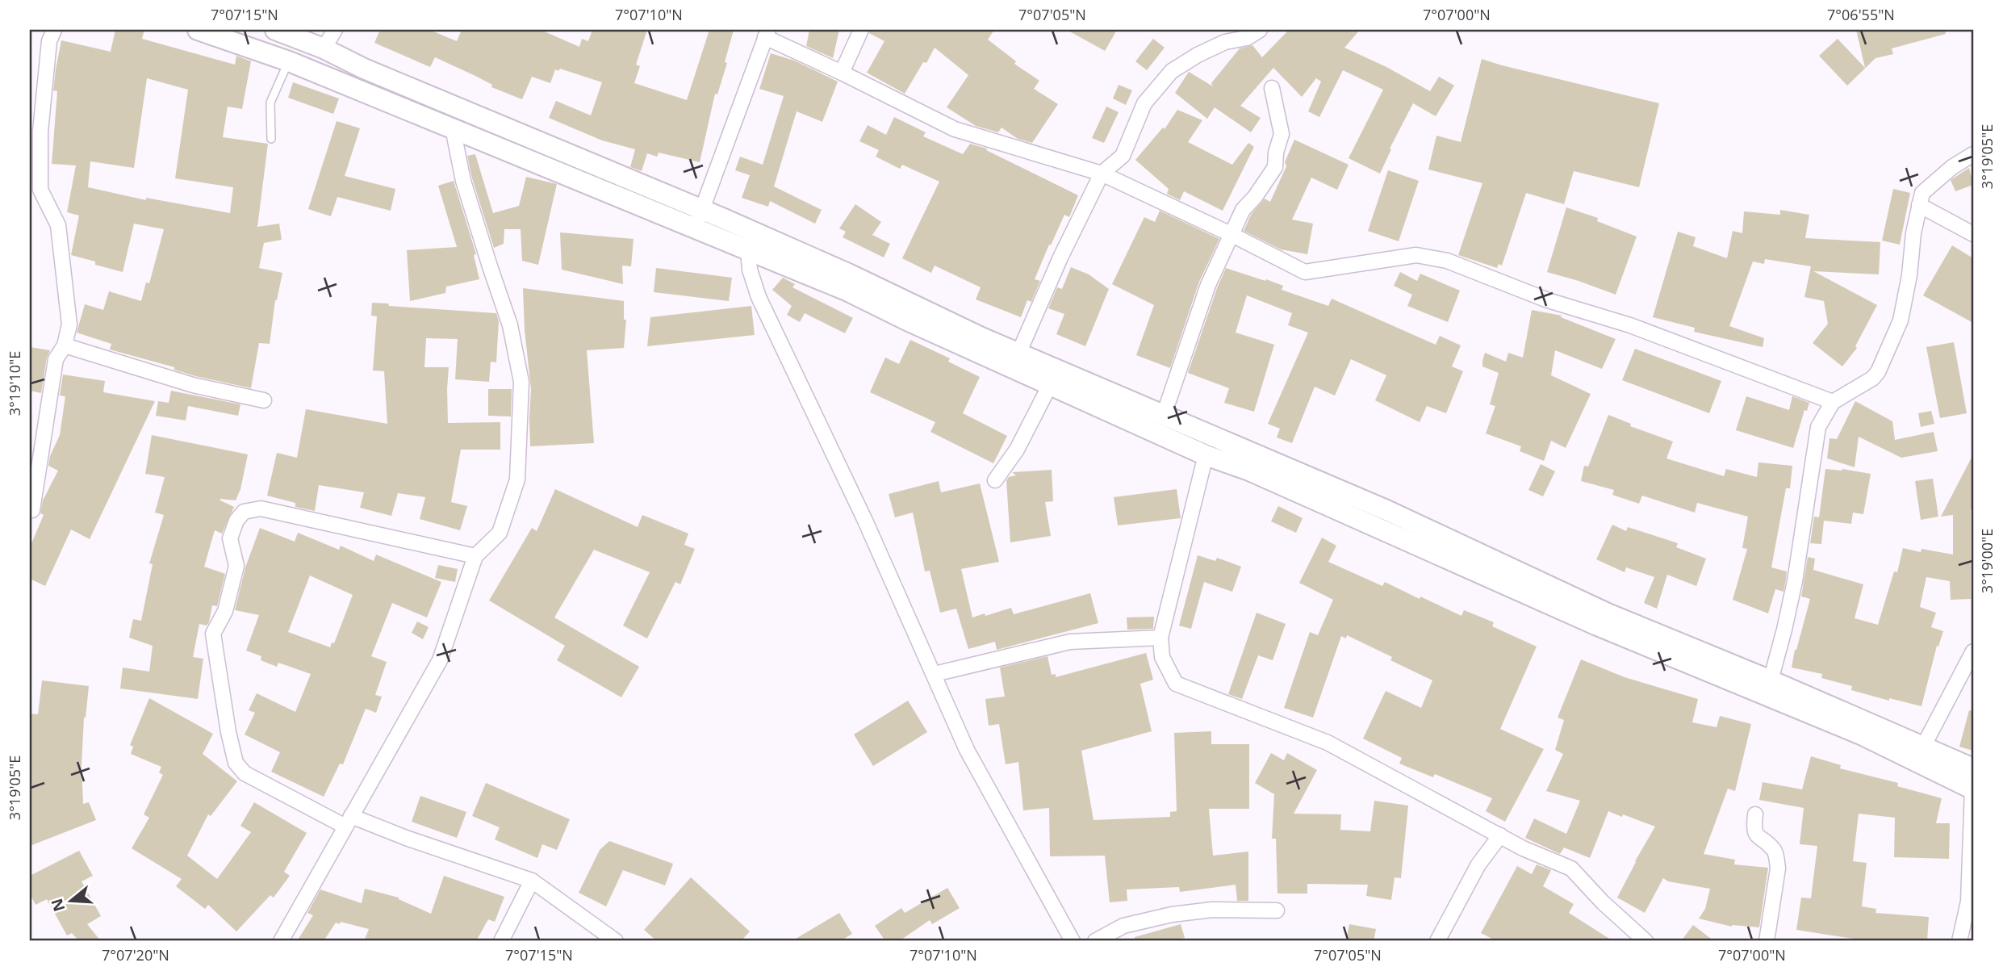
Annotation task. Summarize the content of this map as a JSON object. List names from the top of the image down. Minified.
{"north":"left","coordinates":["7°07'15\"N","7°07'10\"N","7°07'05\"N","7°07'00\"N","7°06'55\"N","3°19'05\"E","3°19'10\"E","3°19'00\"E","7°07'20\"N"]}
